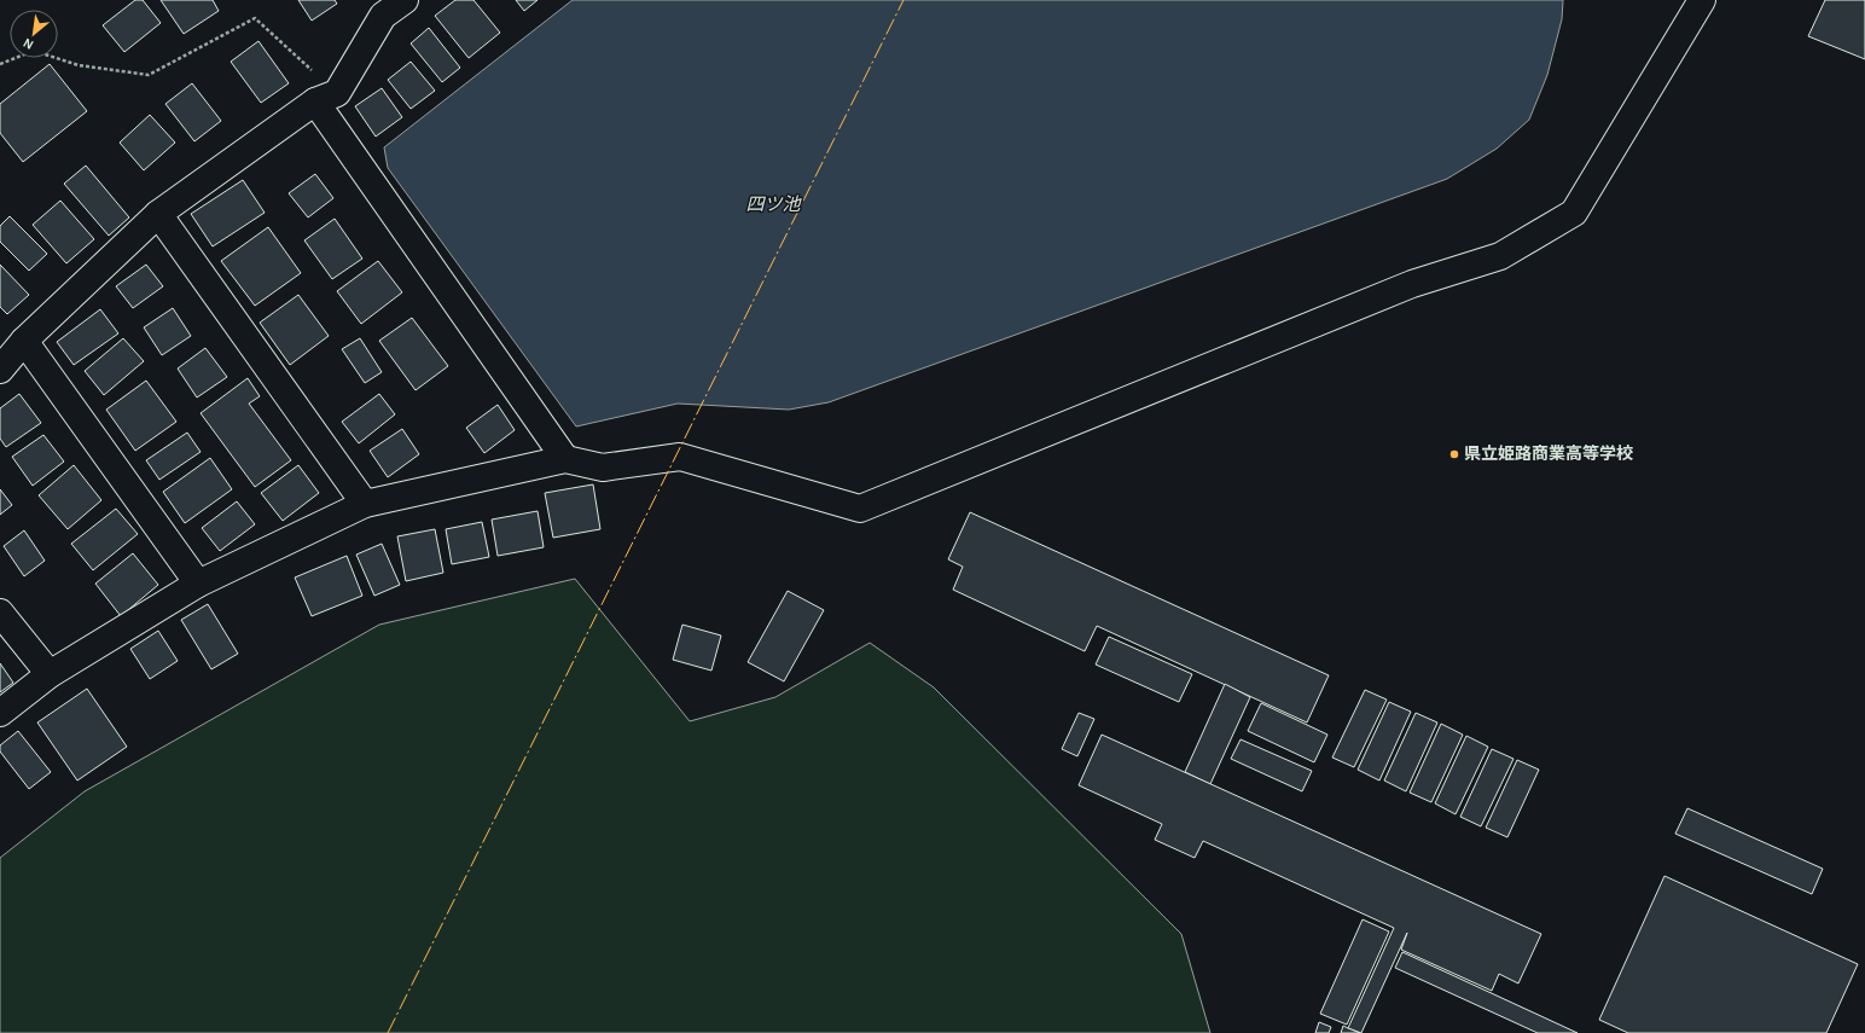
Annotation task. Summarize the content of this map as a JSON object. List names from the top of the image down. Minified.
{"water":["四ツ池"],"places":["県立姫路商業高等学校"],"north":"bottom left"}
